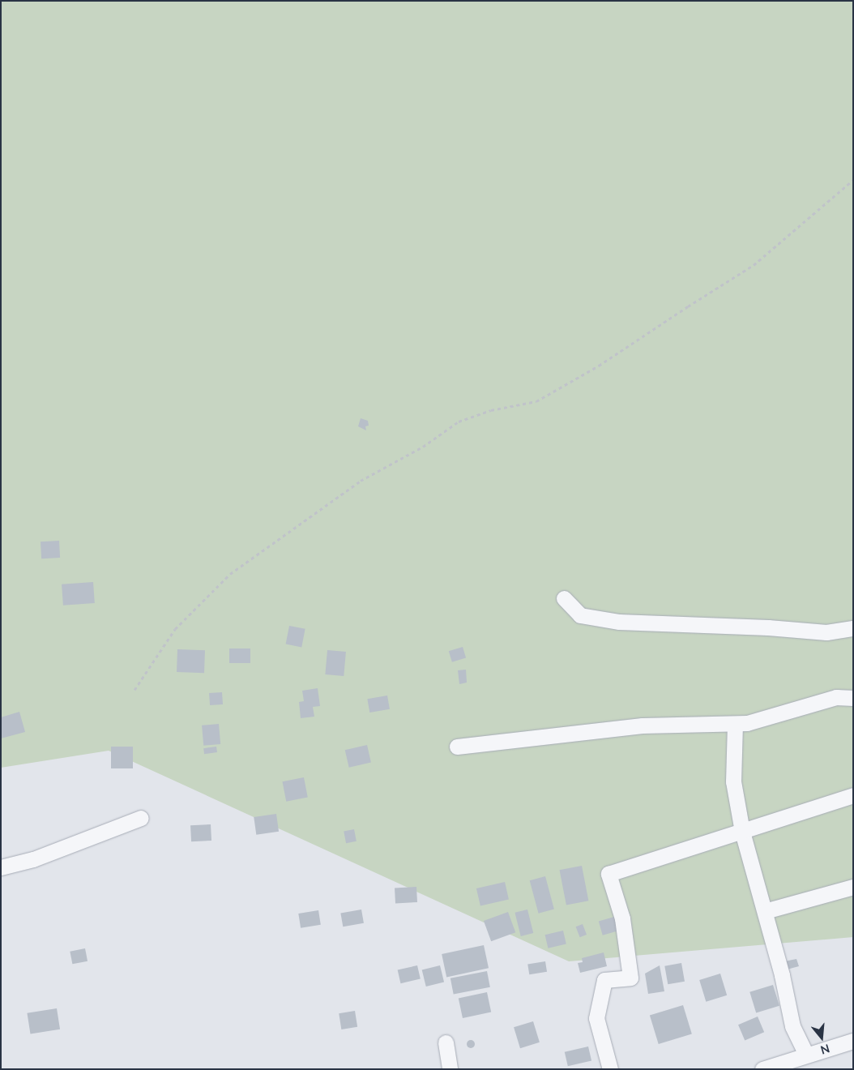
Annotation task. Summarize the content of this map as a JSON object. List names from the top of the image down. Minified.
{"north":"bottom"}
